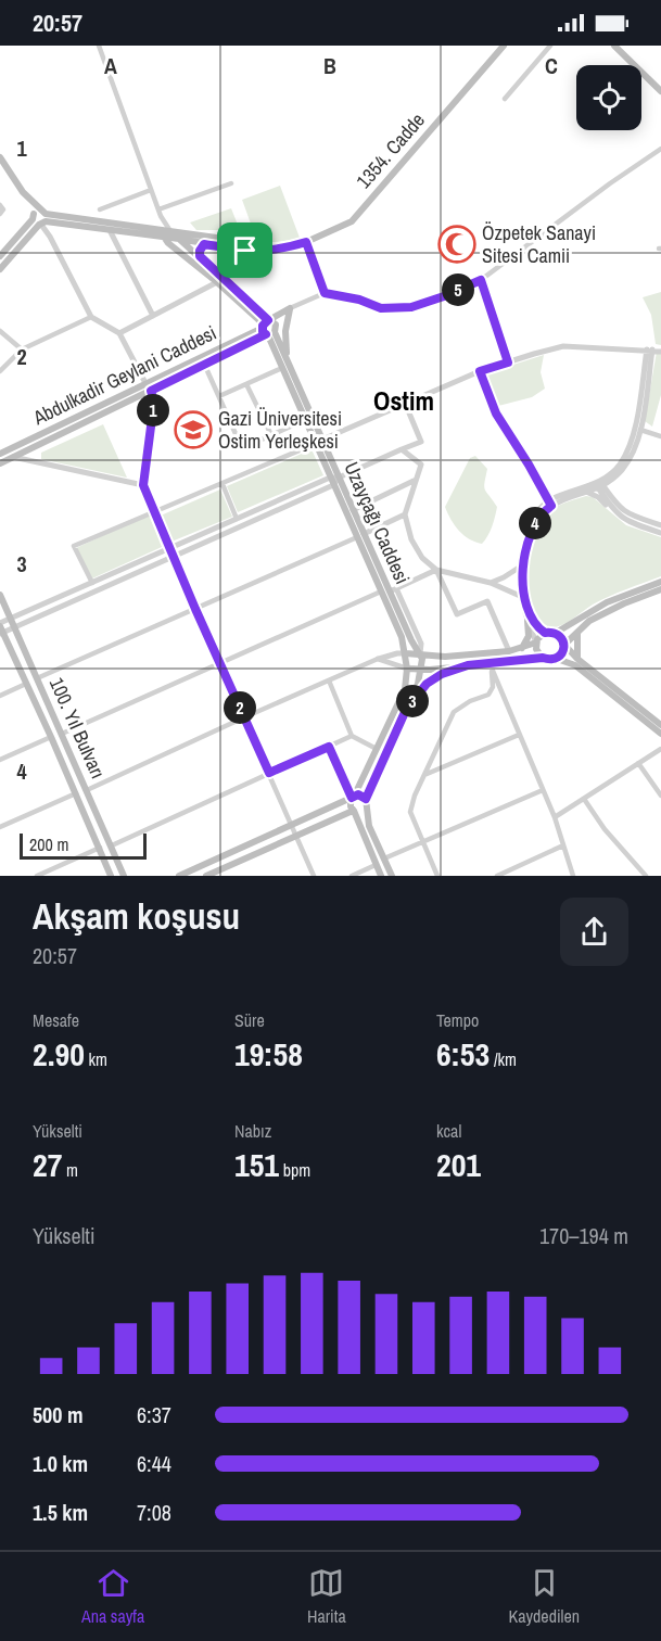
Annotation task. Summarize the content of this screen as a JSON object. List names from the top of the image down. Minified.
{"streets":{"main road":["1354. Cadde","Abdulkadir Geylani Caddesi","Uzayçağı Caddesi","100. Yıl Bulvarı"]},"crossings":[["Abdulkadir Geylani Caddesi","Uzayçağı Caddesi"]],"districts":["Ostim"],"places":{"mosque":["Özpetek Sanayi Sitesi Camii"],"school or university":["Gazi Üniversitesi Ostim Yerleşkesi"]},"scale_bar":"200 m","page":{"status":"20:57","pins":["5","1","4","3","2"],"scale":"200 m","heading":["Akşam koşusu","20:57"],"stats":[["Mesafe","2.90 km"],["Süre","19:58"],["Tempo","6:53 /km"],["Yükselti","27 m"],["Nabız","151 bpm"],["kcal","201"]],"chart":["Yükselti","170–194 m"],"list":[{"name":"500 m","note":"6:37"},{"name":"1.0 km","note":"6:44"},{"name":"1.5 km","note":"7:08"}],"tabs":["Ana sayfa","Harita","Kaydedilen"]},"grid":{"columns":["A","B","C"],"rows":["1","2","3","4"]}}
